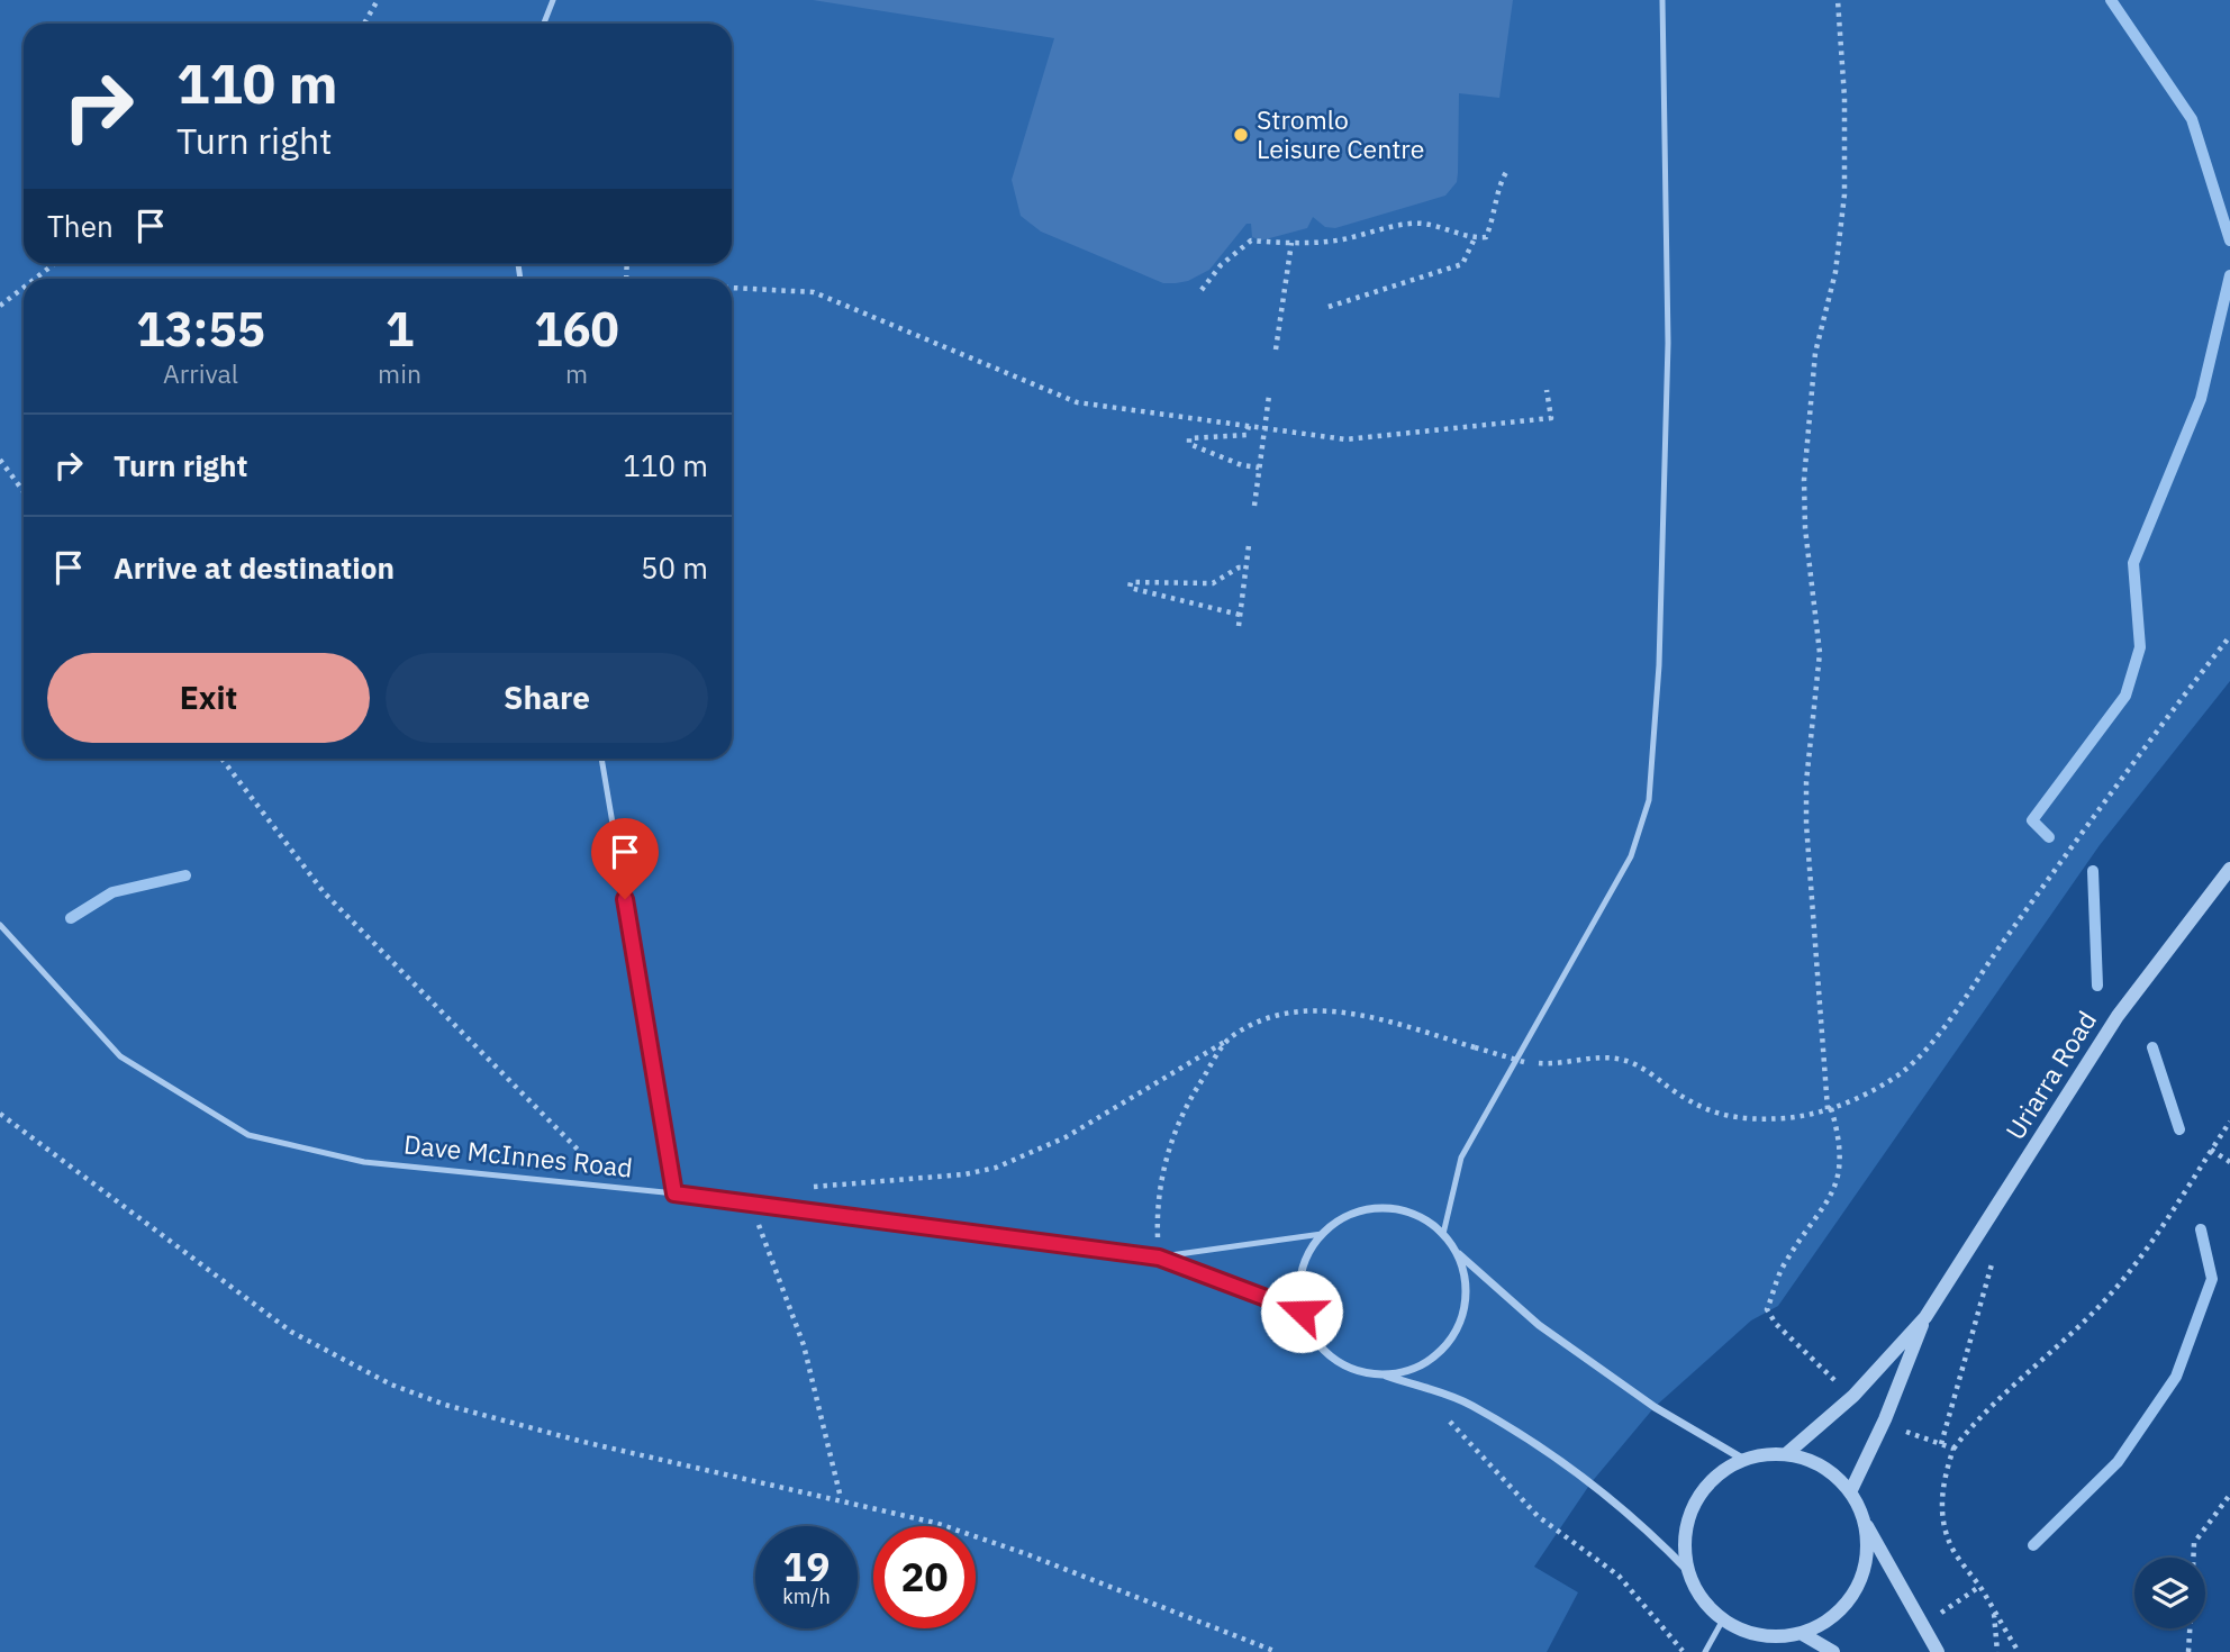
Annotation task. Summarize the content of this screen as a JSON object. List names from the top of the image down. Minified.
{"streets":{"street":["Uriarra Road","Dave McInnes Road"]},"crossings":[["Uriarra Road","Dave McInnes Road"]],"places":["Stromlo Leisure Centre"],"page":{"turn":["110 m","Turn right"],"then":"Then","eta":["13:55","Arrival","1","min","160","m"],"list":[{"name":"Turn right","value":"110 m"},{"name":"Arrive at destination","value":"50 m"}],"buttons":["Exit","Share"],"speed":"19 km/h","limit":"20"}}
